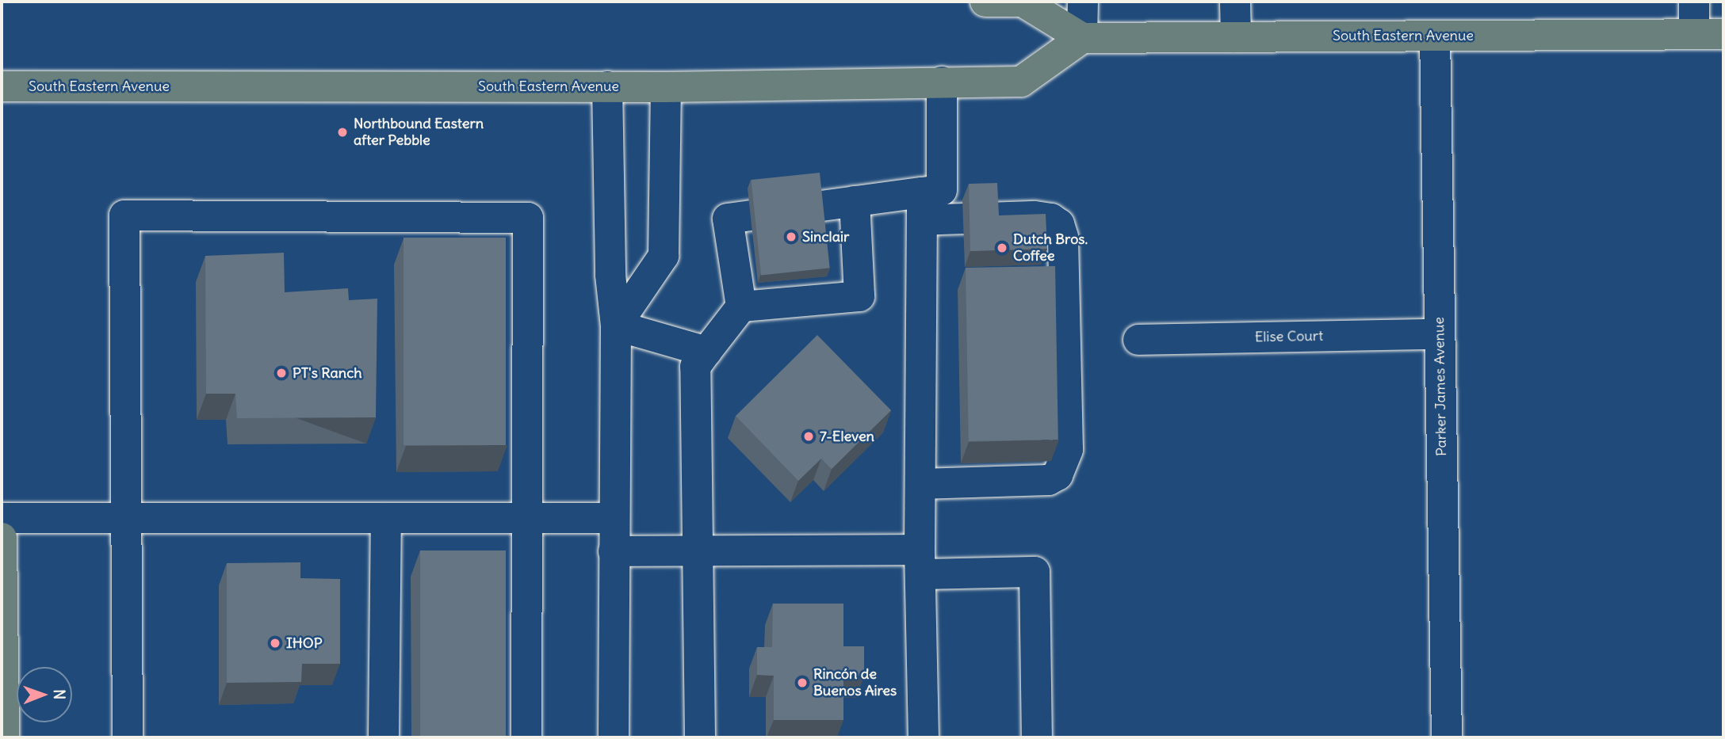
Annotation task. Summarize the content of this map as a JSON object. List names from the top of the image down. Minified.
{"streets":{"main road":["South Eastern Avenue"],"street":["Elise Court","Parker James Avenue"]},"crossings":[["South Eastern Avenue","Parker James Avenue"],["Elise Court","Parker James Avenue"]],"places":["Northbound Eastern after Pebble","Sinclair","Dutch Bros. Coffee","PT's Ranch","7-Eleven","IHOP","Rincón de Buenos Aires"],"north":"right"}
